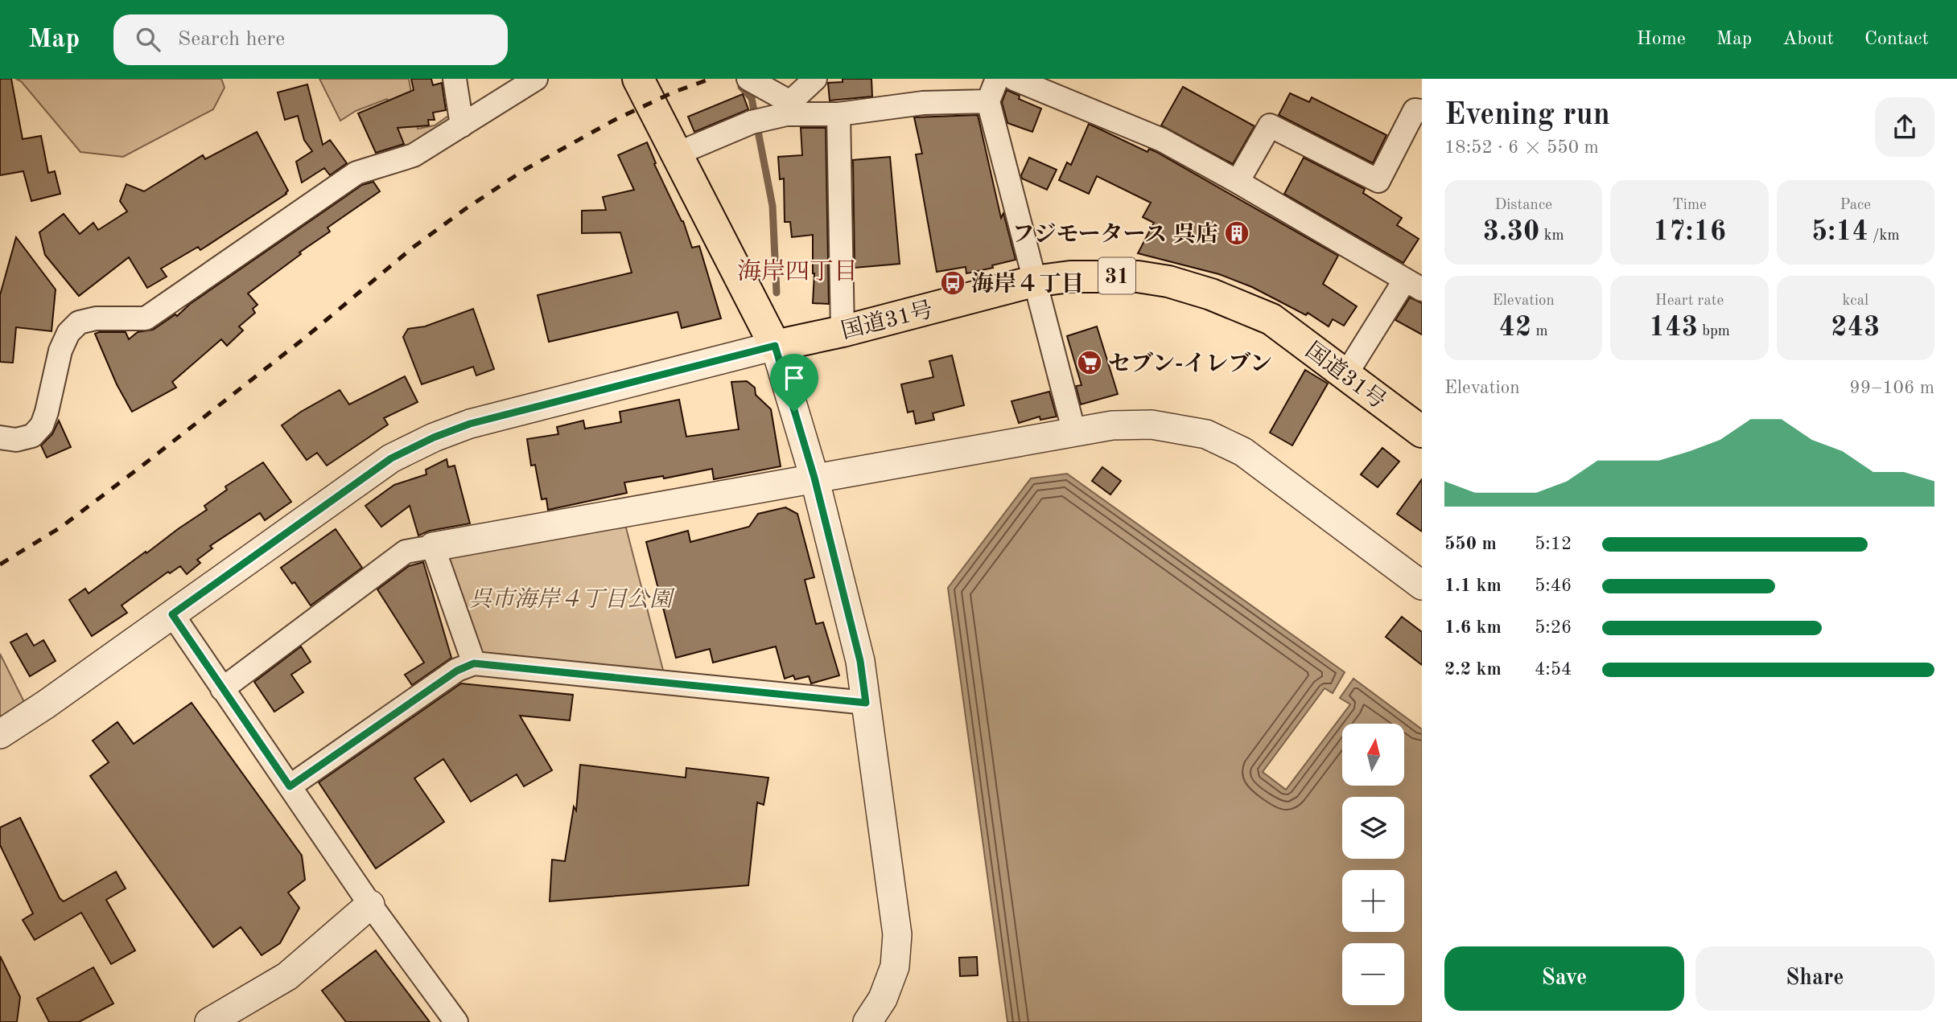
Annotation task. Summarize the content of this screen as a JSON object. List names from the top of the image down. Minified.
{"streets":{"highway":["31","国道31号"]},"districts":["海岸四丁目"],"parks":["呉市海岸４丁目公園"],"places":{"building":["フジモータース 呉店"],"bus stop":["海岸４丁目"],"supermarket":["セブン-イレブン"]},"north":"top","page":{"header":"Map","search":"Search here","nav":["Home","Map","About","Contact"],"heading":["Evening run","18:52 · 6 × 550 m"],"stats":[["Distance","3.30 km"],["Time","17:16"],["Pace","5:14 /km"],["Elevation","42 m"],["Heart rate","143 bpm"],["kcal","243"]],"chart":["Elevation","99–106 m"],"list":[{"name":"550 m","note":"5:12"},{"name":"1.1 km","note":"5:46"},{"name":"1.6 km","note":"5:26"},{"name":"2.2 km","note":"4:54"}],"map_buttons":["+","−"],"buttons":["Save","Share"]}}
